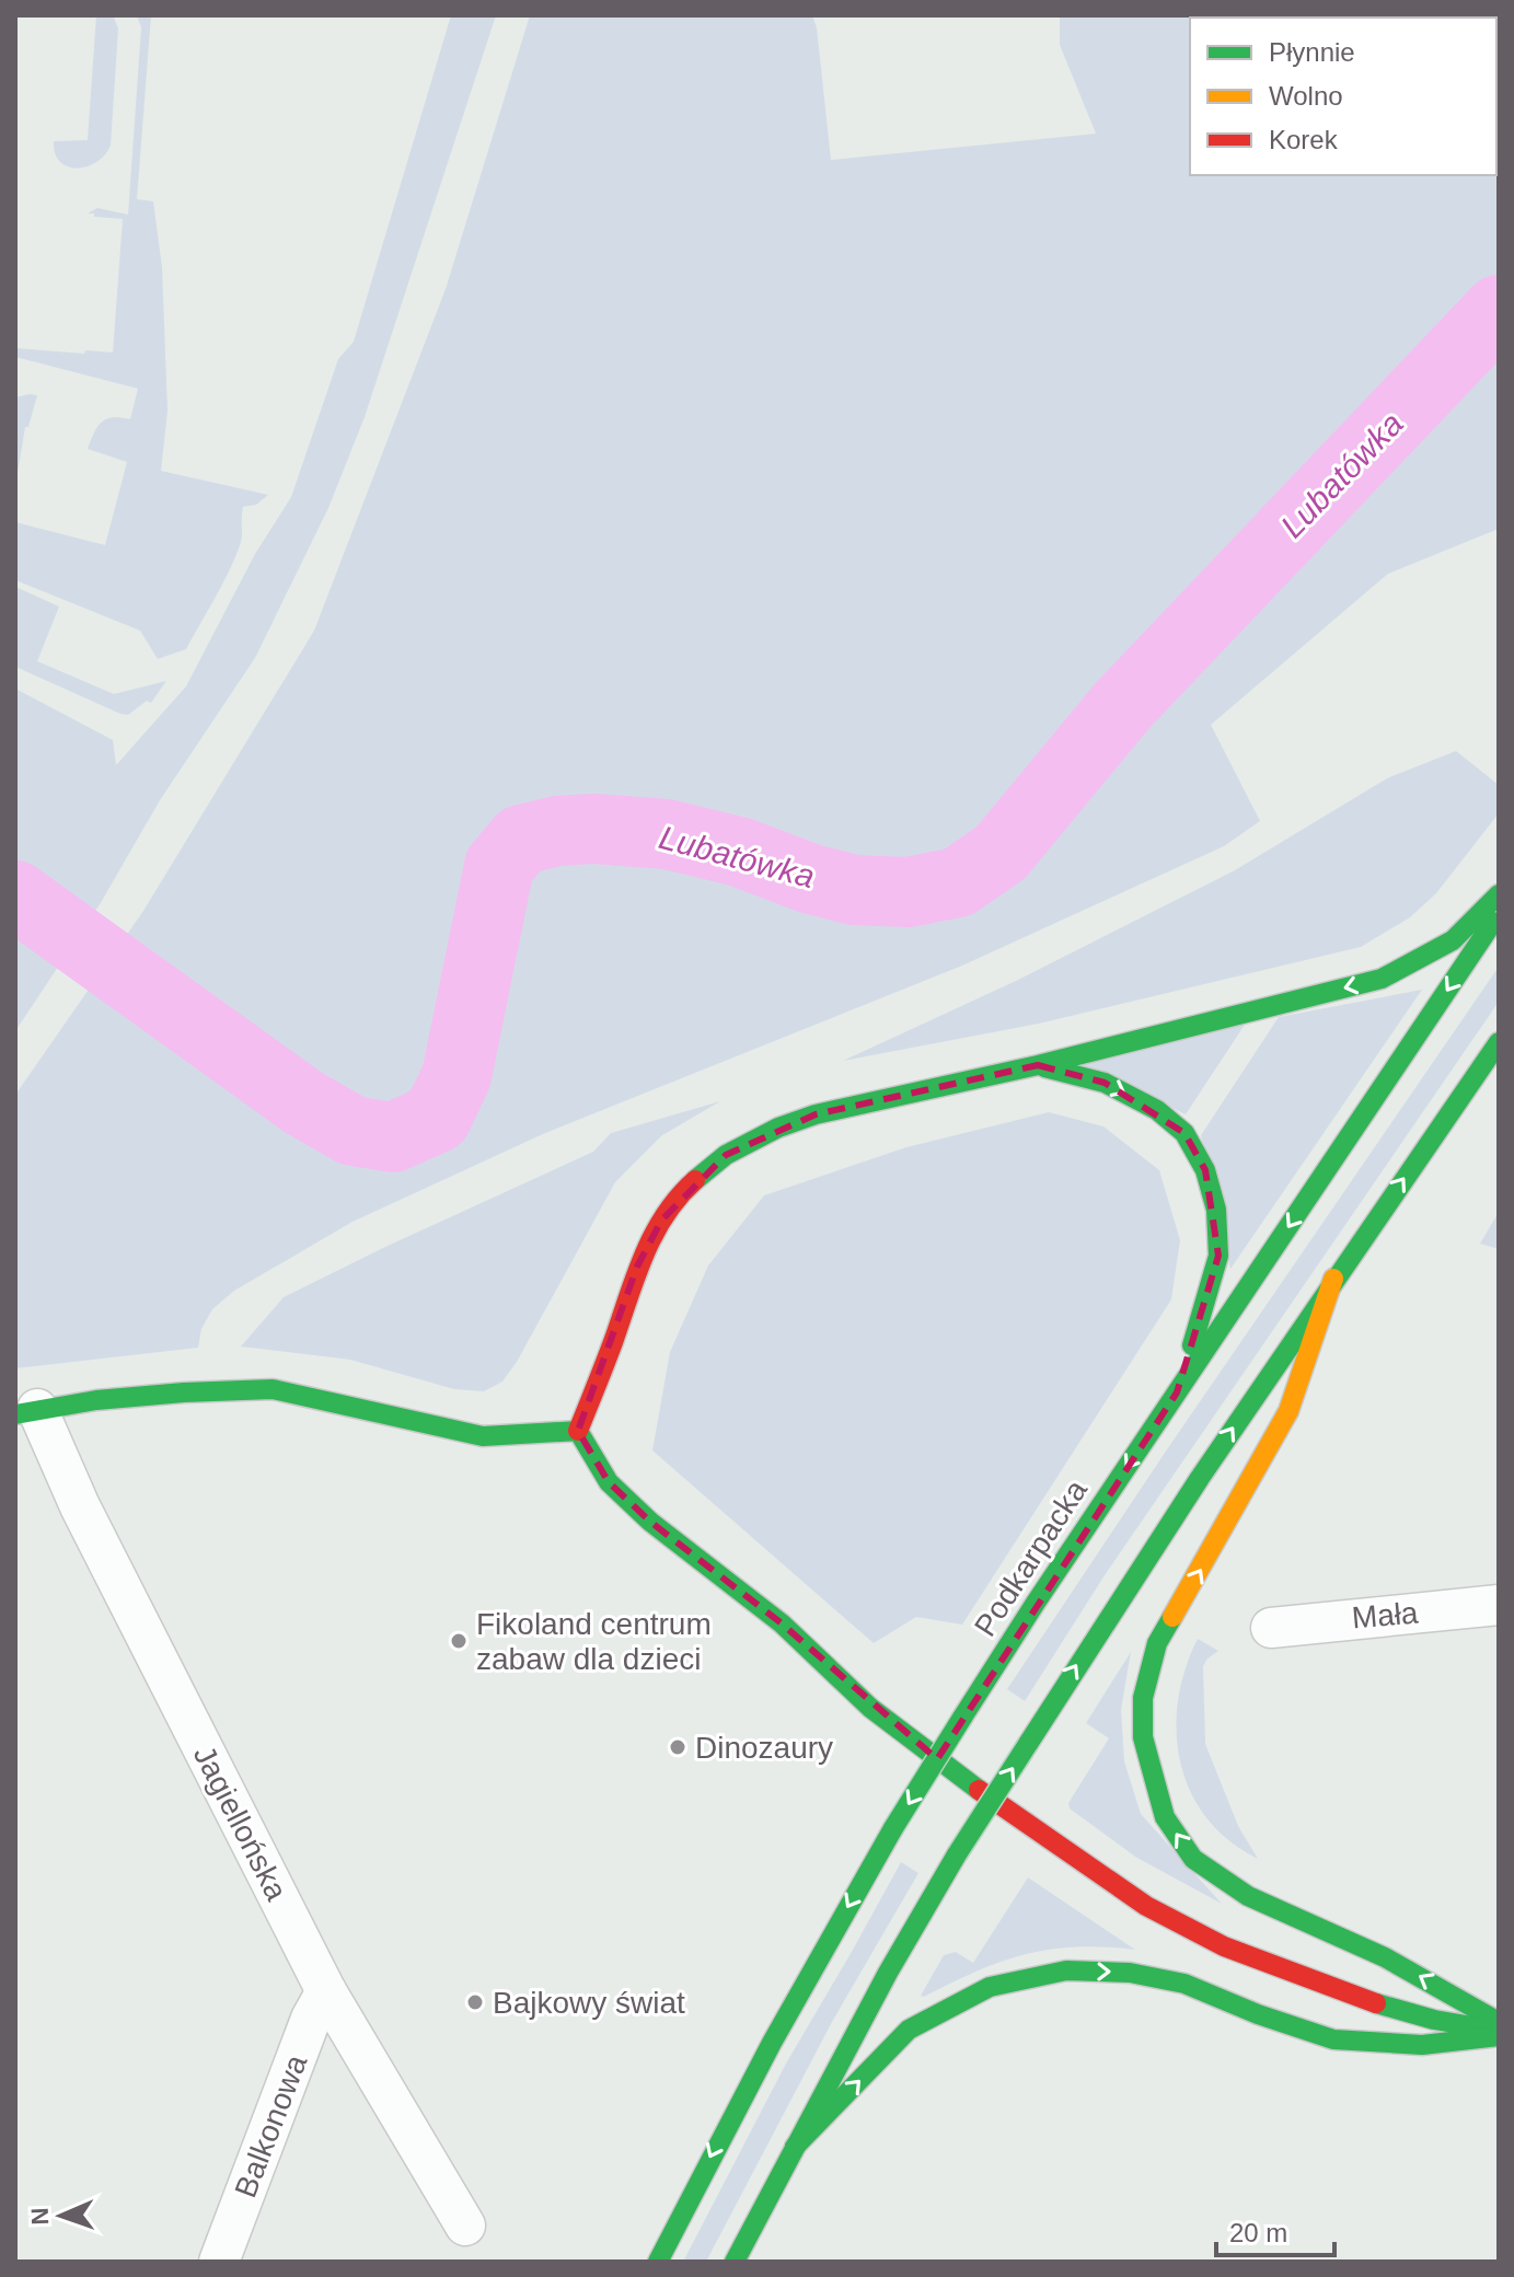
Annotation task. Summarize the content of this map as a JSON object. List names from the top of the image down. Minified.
{"streets":{"main road":["Podkarpacka","Jagiellońska"],"street":["Mała","Balkonowa"]},"crossings":[["Jagiellońska","Balkonowa"]],"water":["Lubatówka"],"places":["Fikoland centrum zabaw dla dzieci","Dinozaury","Bajkowy świat"],"legend":["Płynnie","Wolno","Korek"],"scale_bar":"20 m","north":"left"}
